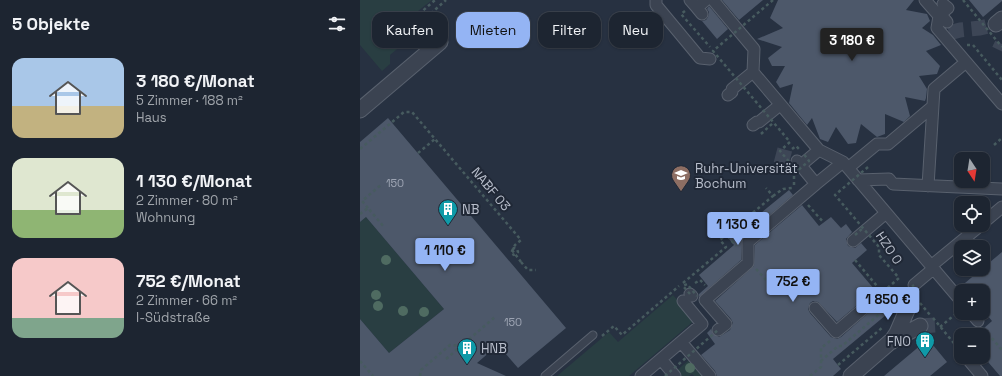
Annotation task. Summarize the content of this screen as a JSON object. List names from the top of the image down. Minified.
{"streets":{"path":["NABF 03","HZO 0"]},"places":{"school or university":["Ruhr-Universität Bochum"],"building":["NB","FNO","HNB"]},"house_numbers":["150","150"],"north":"bottom","page":{"heading":"5 Objekte","chip":["Kaufen","Mieten","Filter","Neu"],"price":["3 180 €","1 130 €","1 110 €","752 €","1 850 €"],"list":[{"name":"3 180 €/Monat","note":"5 Zimmer · 188 m² · Haus"},{"name":"1 130 €/Monat","note":"2 Zimmer · 80 m² · Wohnung"},{"name":"752 €/Monat","note":"2 Zimmer · 66 m² · I-Südstraße"}],"map_buttons":["+","−"]}}
